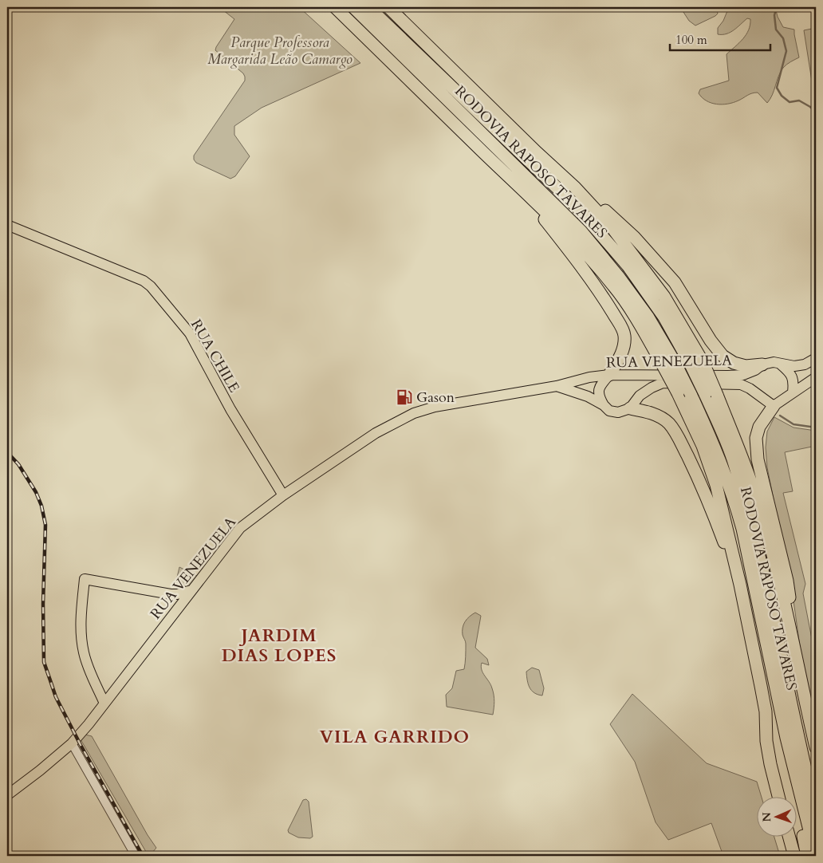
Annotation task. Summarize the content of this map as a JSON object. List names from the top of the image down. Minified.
{"streets":{"highway":["RODOVIA RAPOSO TAVARES"],"main road":["RUA CHILE","RUA VENEZUELA"]},"crossings":[["RUA CHILE","RUA VENEZUELA"]],"districts":["JARDIM DIAS LOPES","VILA GARRIDO"],"parks":["Parque Professora Margarida Leão Camargo"],"places":{"fuel station":["Gason"]},"scale_bar":"100 m","north":"left"}
